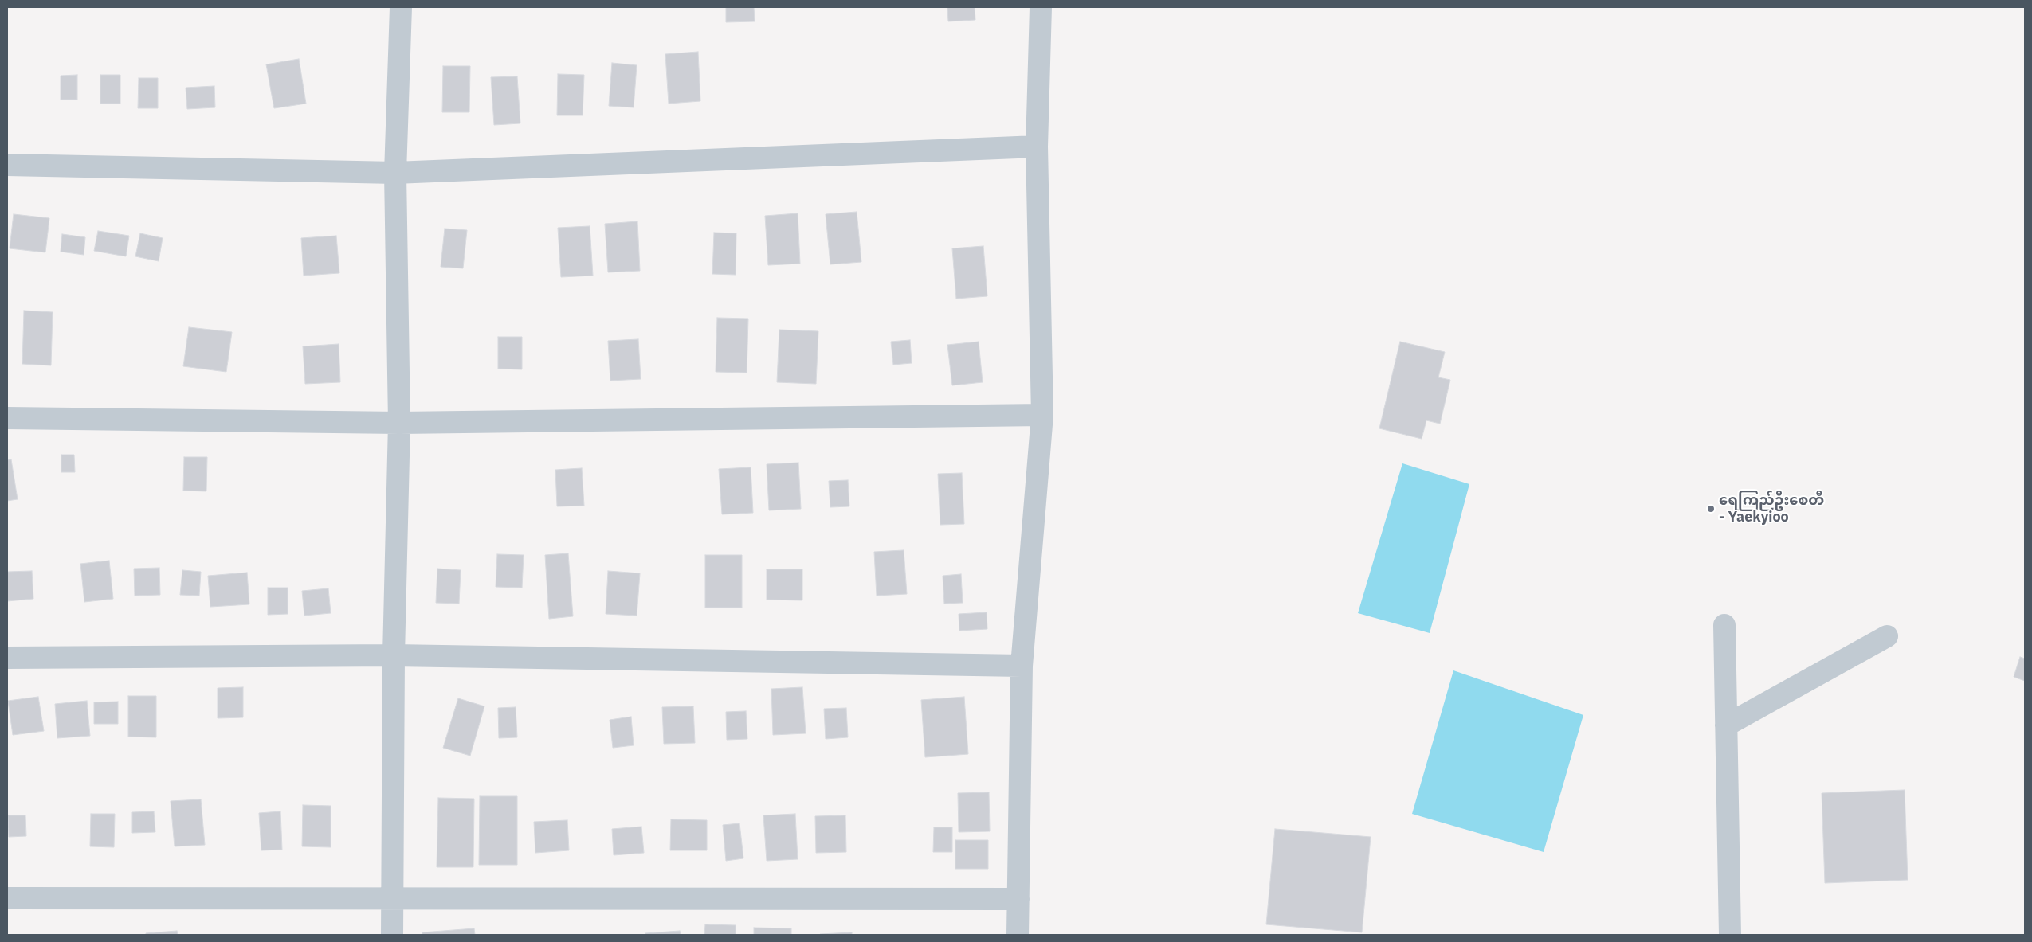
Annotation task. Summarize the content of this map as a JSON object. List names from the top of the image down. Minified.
{"places":["ရေကြည်ဦးစေတီ - Yaekyioo"]}
